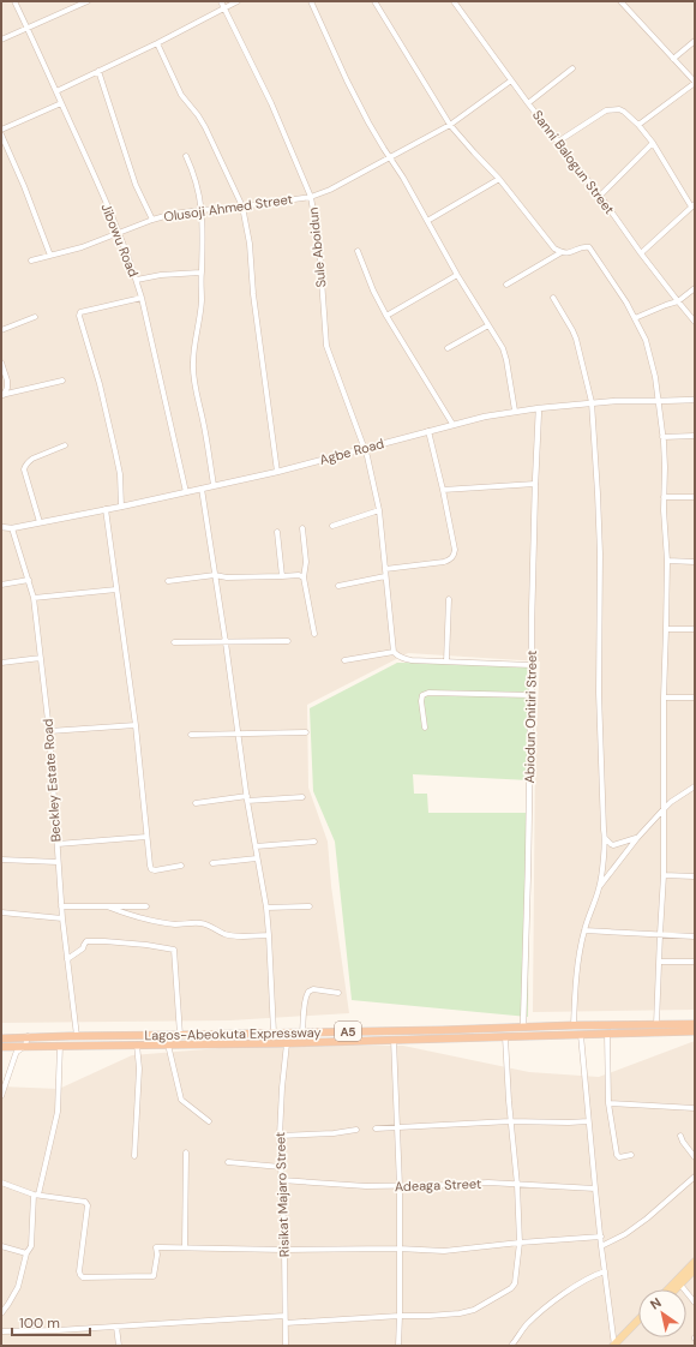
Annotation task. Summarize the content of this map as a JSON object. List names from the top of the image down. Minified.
{"streets":{"highway":["A5","Lagos-Abeokuta Expressway"],"street":["Sanni Balogun Street","Olusoji Ahmed Street","Jibowu Road","Sule Aboidun","Agbe Road","Abiodun Onitiri Street","Beckley Estate Road","Adeaga Street","Risikat Majaro Street"]},"crossings":[["Sanni Balogun Street","Olusoji Ahmed Street"],["Olusoji Ahmed Street","Jibowu Road"],["Olusoji Ahmed Street","Sule Aboidun"],["Jibowu Road","Agbe Road"],["Sule Aboidun","Agbe Road"],["Agbe Road","Abiodun Onitiri Street"],["Agbe Road","Beckley Estate Road"],["Abiodun Onitiri Street","Lagos-Abeokuta Expressway"],["Beckley Estate Road","Lagos-Abeokuta Expressway"],["Lagos-Abeokuta Expressway","Risikat Majaro Street"],["Adeaga Street","Risikat Majaro Street"]],"scale_bar":"100 m","north":"top left"}
